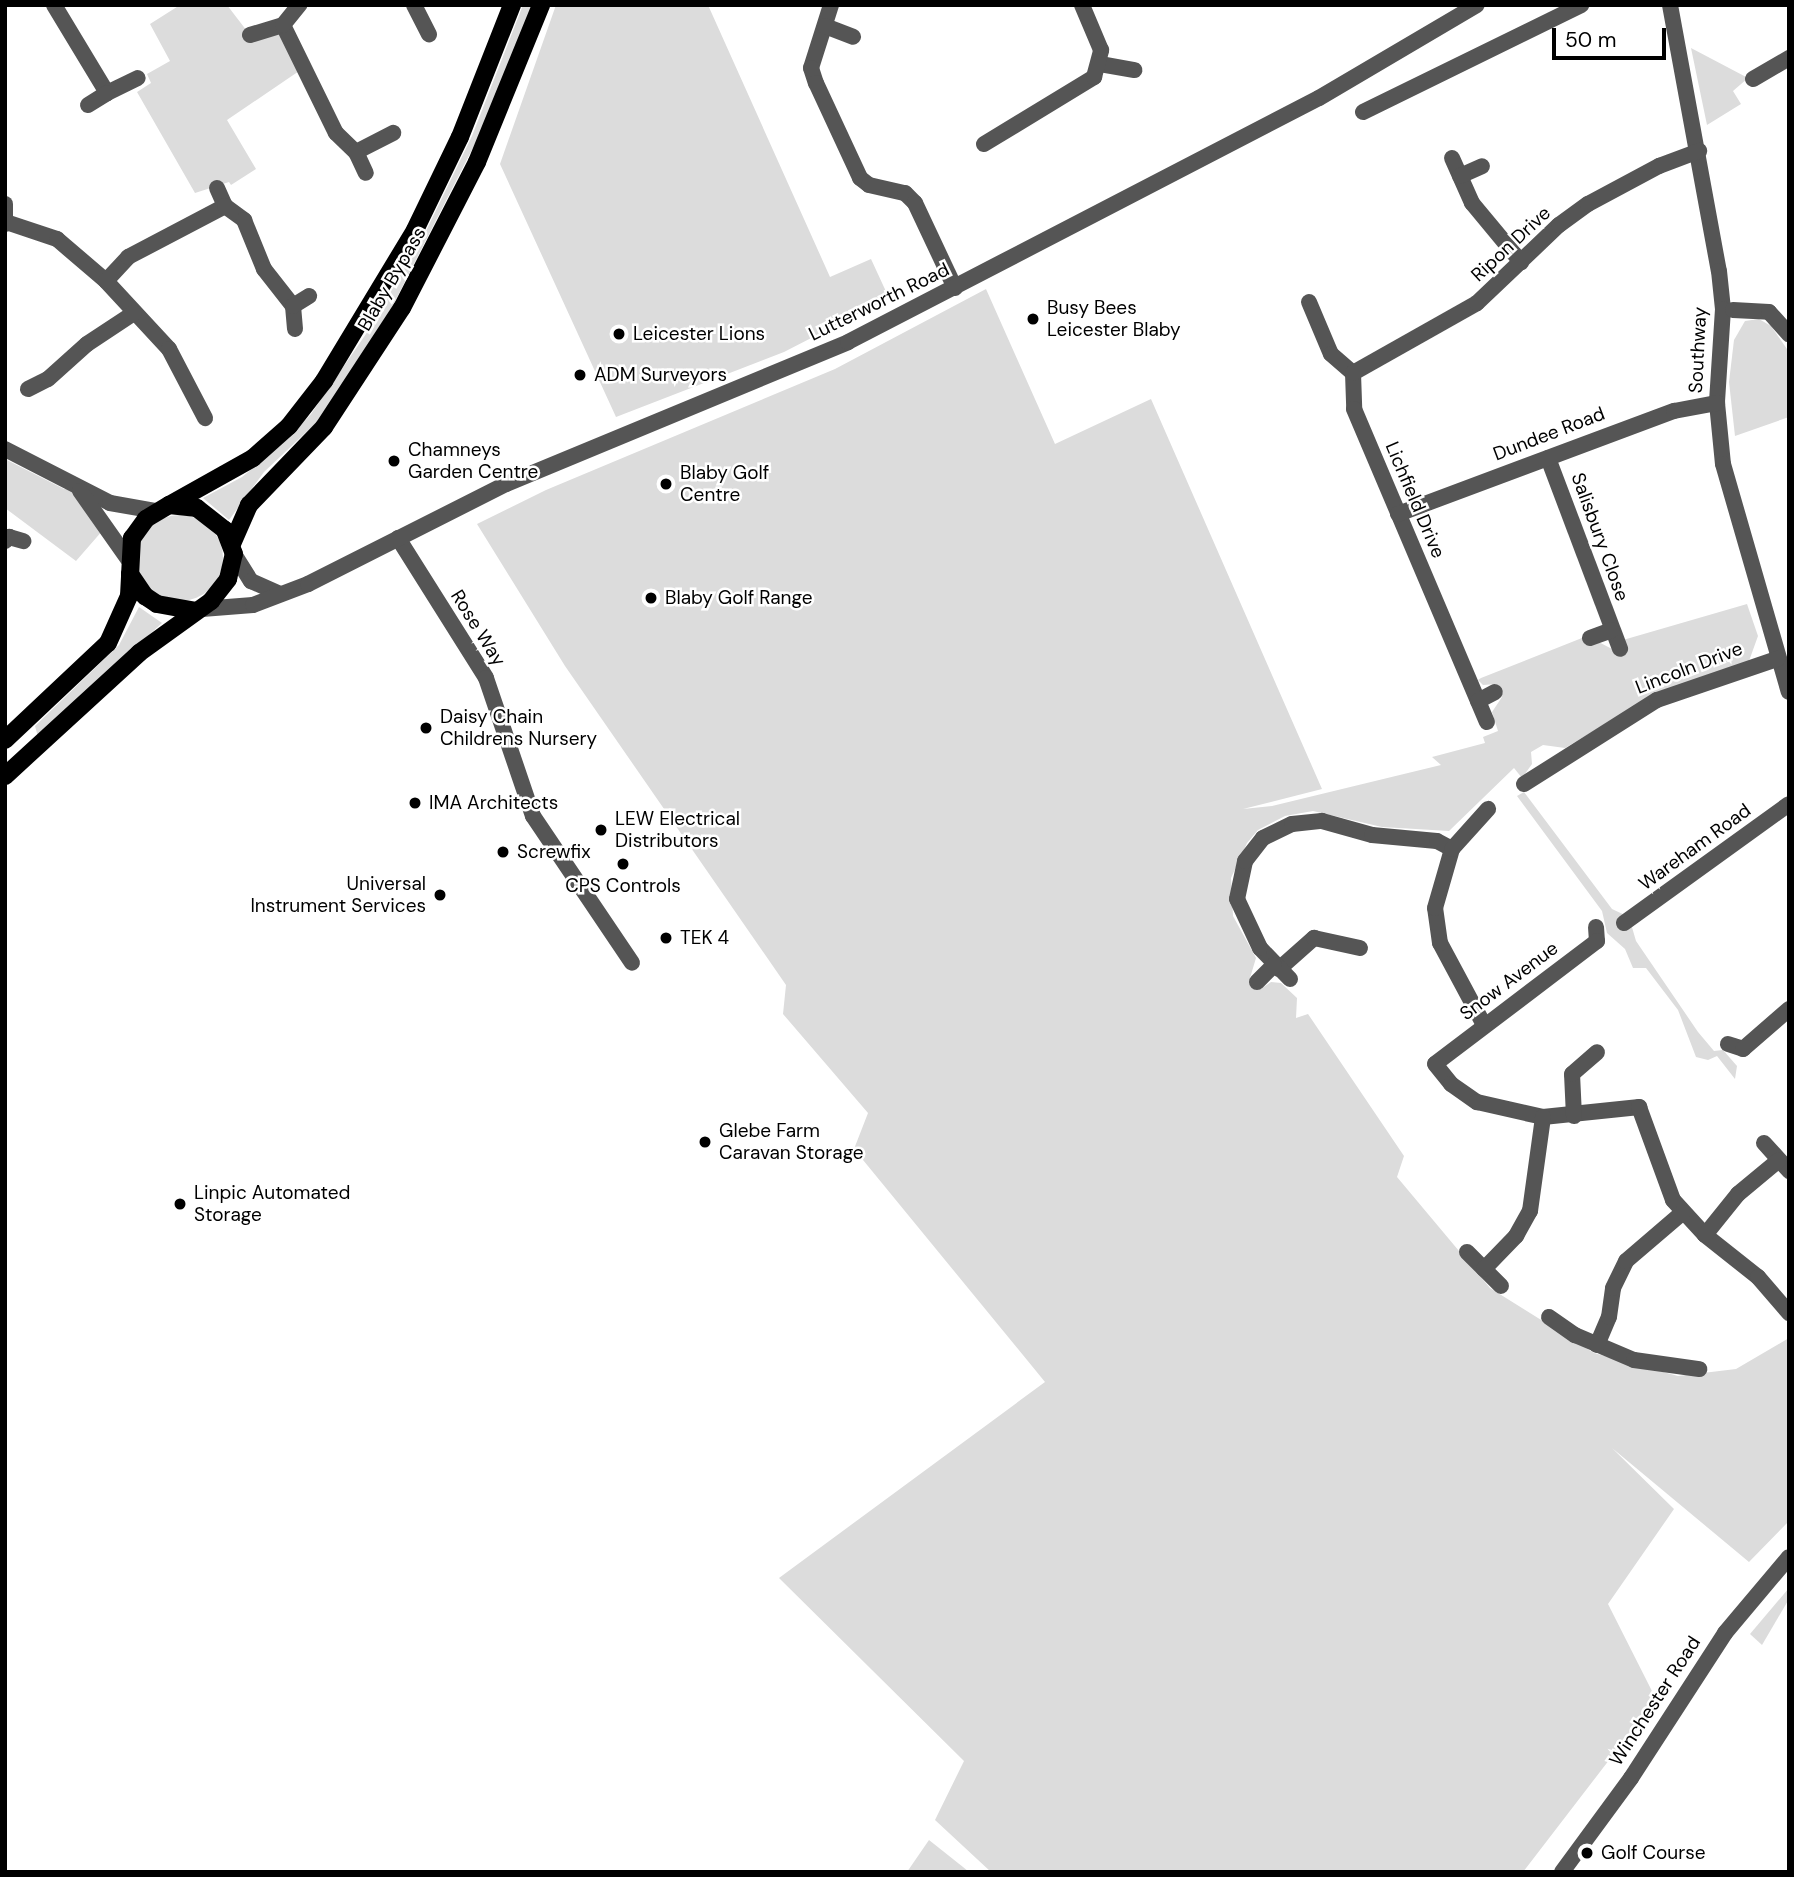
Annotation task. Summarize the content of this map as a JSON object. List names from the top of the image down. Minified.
{"streets":{"main road":["Blaby Bypass"],"street":["Ripon Drive","Lutterworth Road","Southway","Dundee Road","Lichfield Drive","Salisbury Close","Rose Way","Lincoln Drive","Wareham Road","Snow Avenue","Winchester Road"]},"crossings":[["Ripon Drive","Southway"],["Ripon Drive","Lichfield Drive"],["Blaby Bypass","Lutterworth Road"],["Lutterworth Road","Rose Way"],["Southway","Dundee Road"],["Southway","Lincoln Drive"],["Dundee Road","Lichfield Drive"],["Dundee Road","Salisbury Close"]],"places":["Busy Bees Leicester Blaby","Leicester Lions","ADM Surveyors","Chamneys Garden Centre","Blaby Golf Centre","Blaby Golf Range","Daisy Chain Childrens Nursery","IMA Architects","LEW Electrical Distributors","Screwfix","CPS Controls","Universal Instrument Services","TEK 4","Glebe Farm Caravan Storage","Linpic Automated Storage","Golf Course"],"scale_bar":"50 m"}
